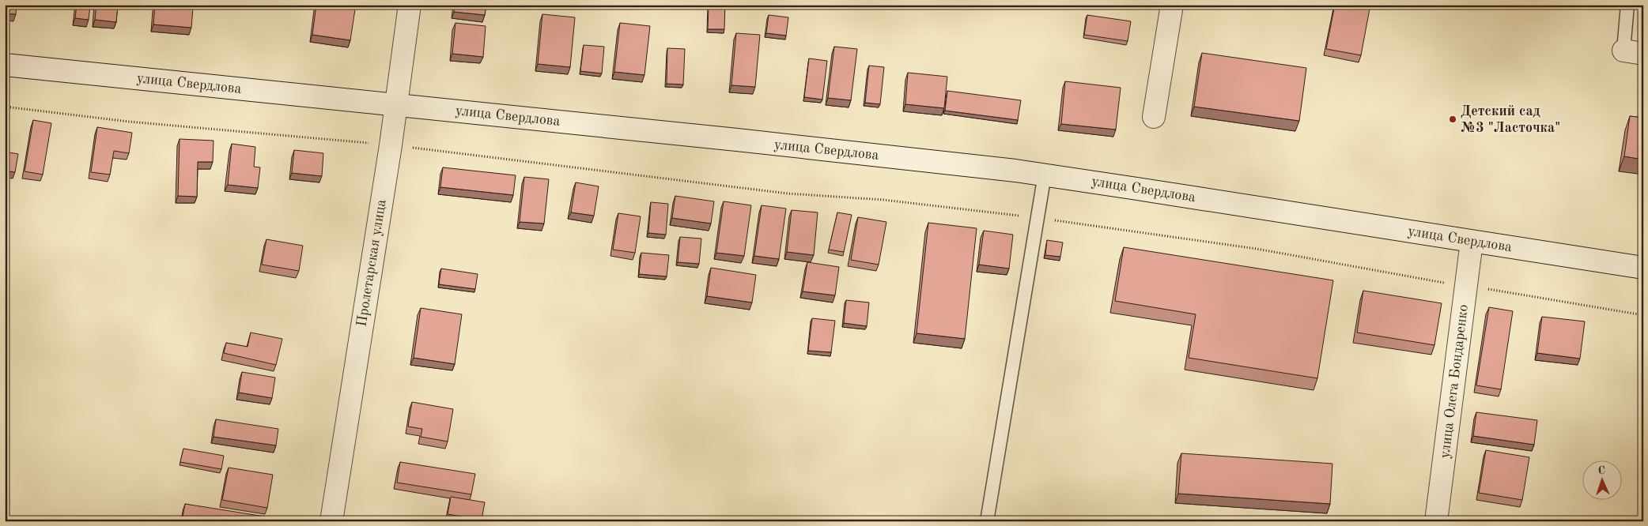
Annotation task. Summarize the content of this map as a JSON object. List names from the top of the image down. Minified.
{"streets":{"street":["улица Свердлова","Пролетарская улица","улица Олега Бондаренко"]},"crossings":[["улица Свердлова","Пролетарская улица"],["улица Свердлова","улица Олега Бондаренко"]],"places":["Детский сад №3 \"Ласточка\""],"north":"top"}
